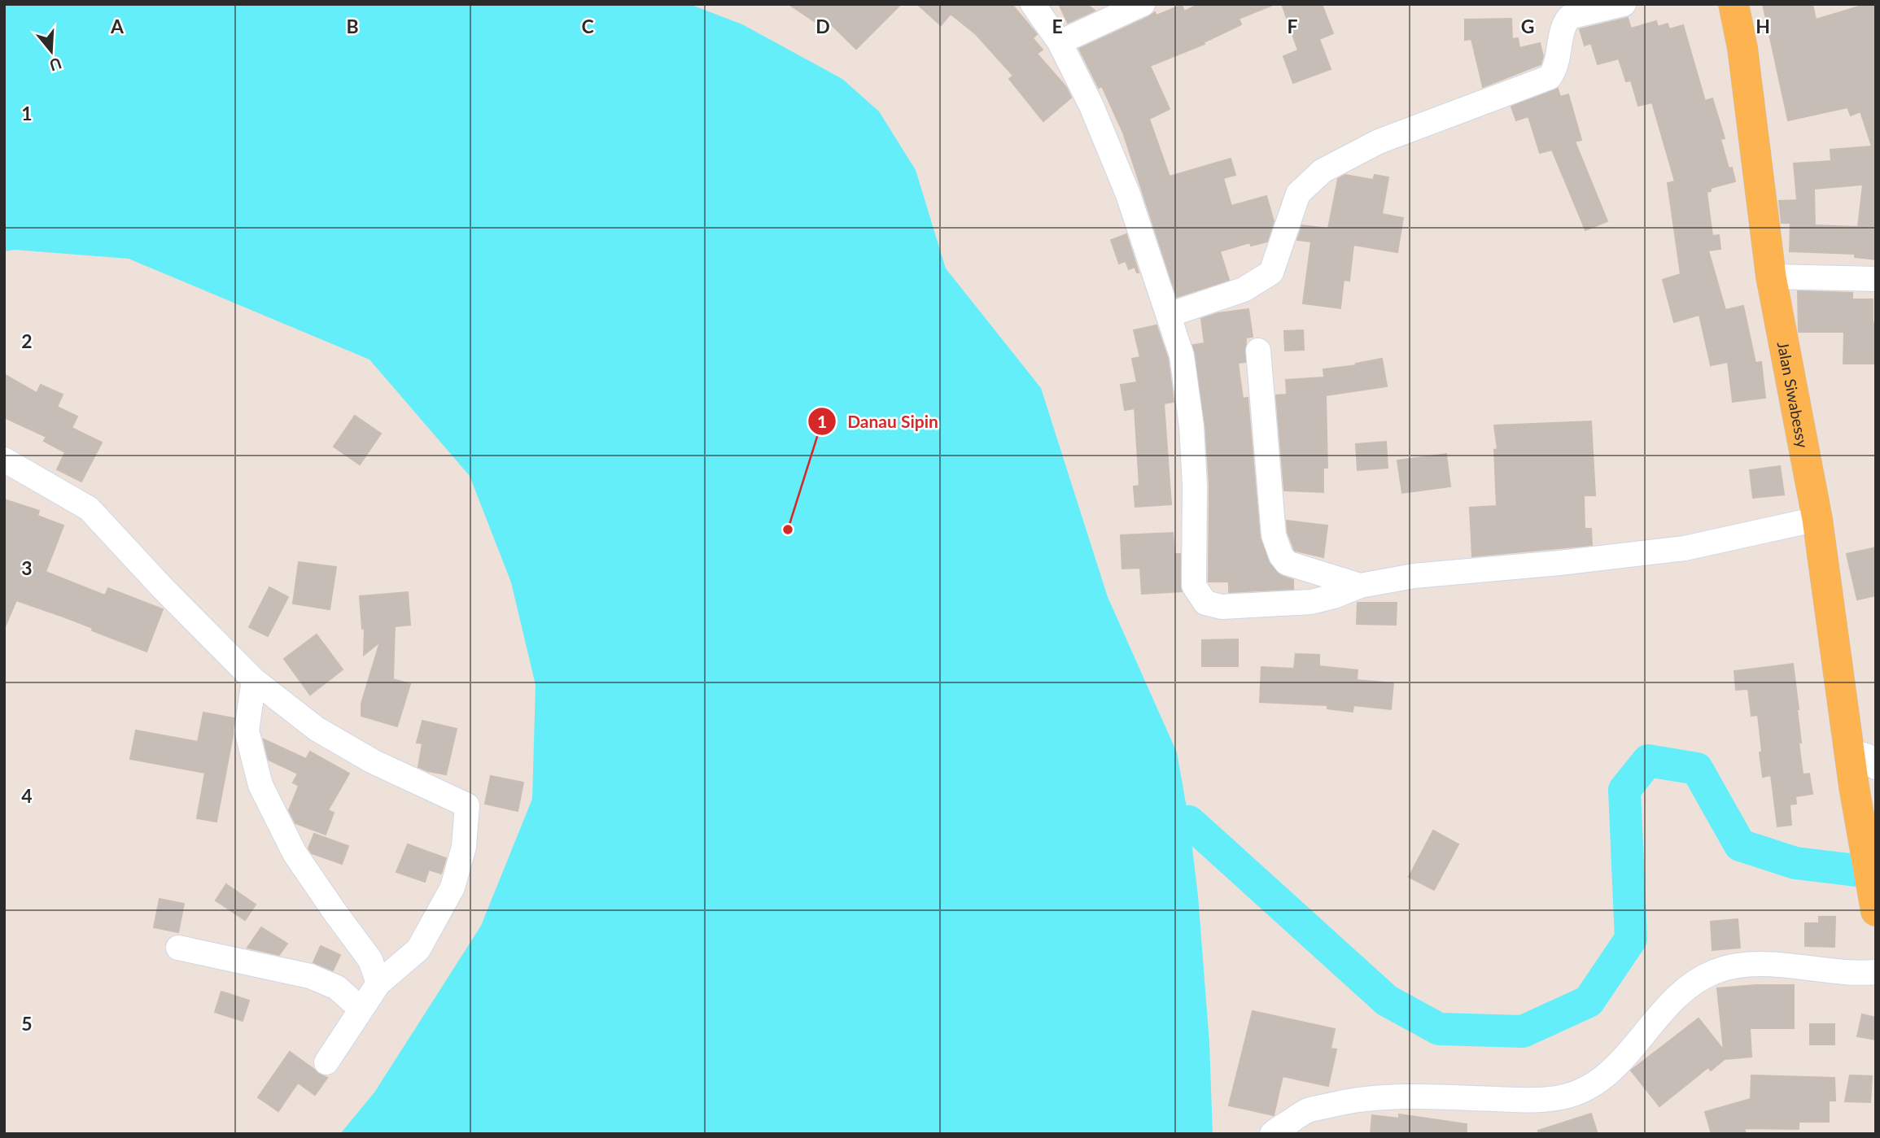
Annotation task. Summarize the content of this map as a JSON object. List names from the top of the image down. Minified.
{"streets":{"main road":["Jalan Siwabessy"]},"places":["Danau Sipin"],"north":"bottom","grid":{"columns":["A","B","C","D","E","F","G","H"],"rows":["1","2","3","4","5"]}}
